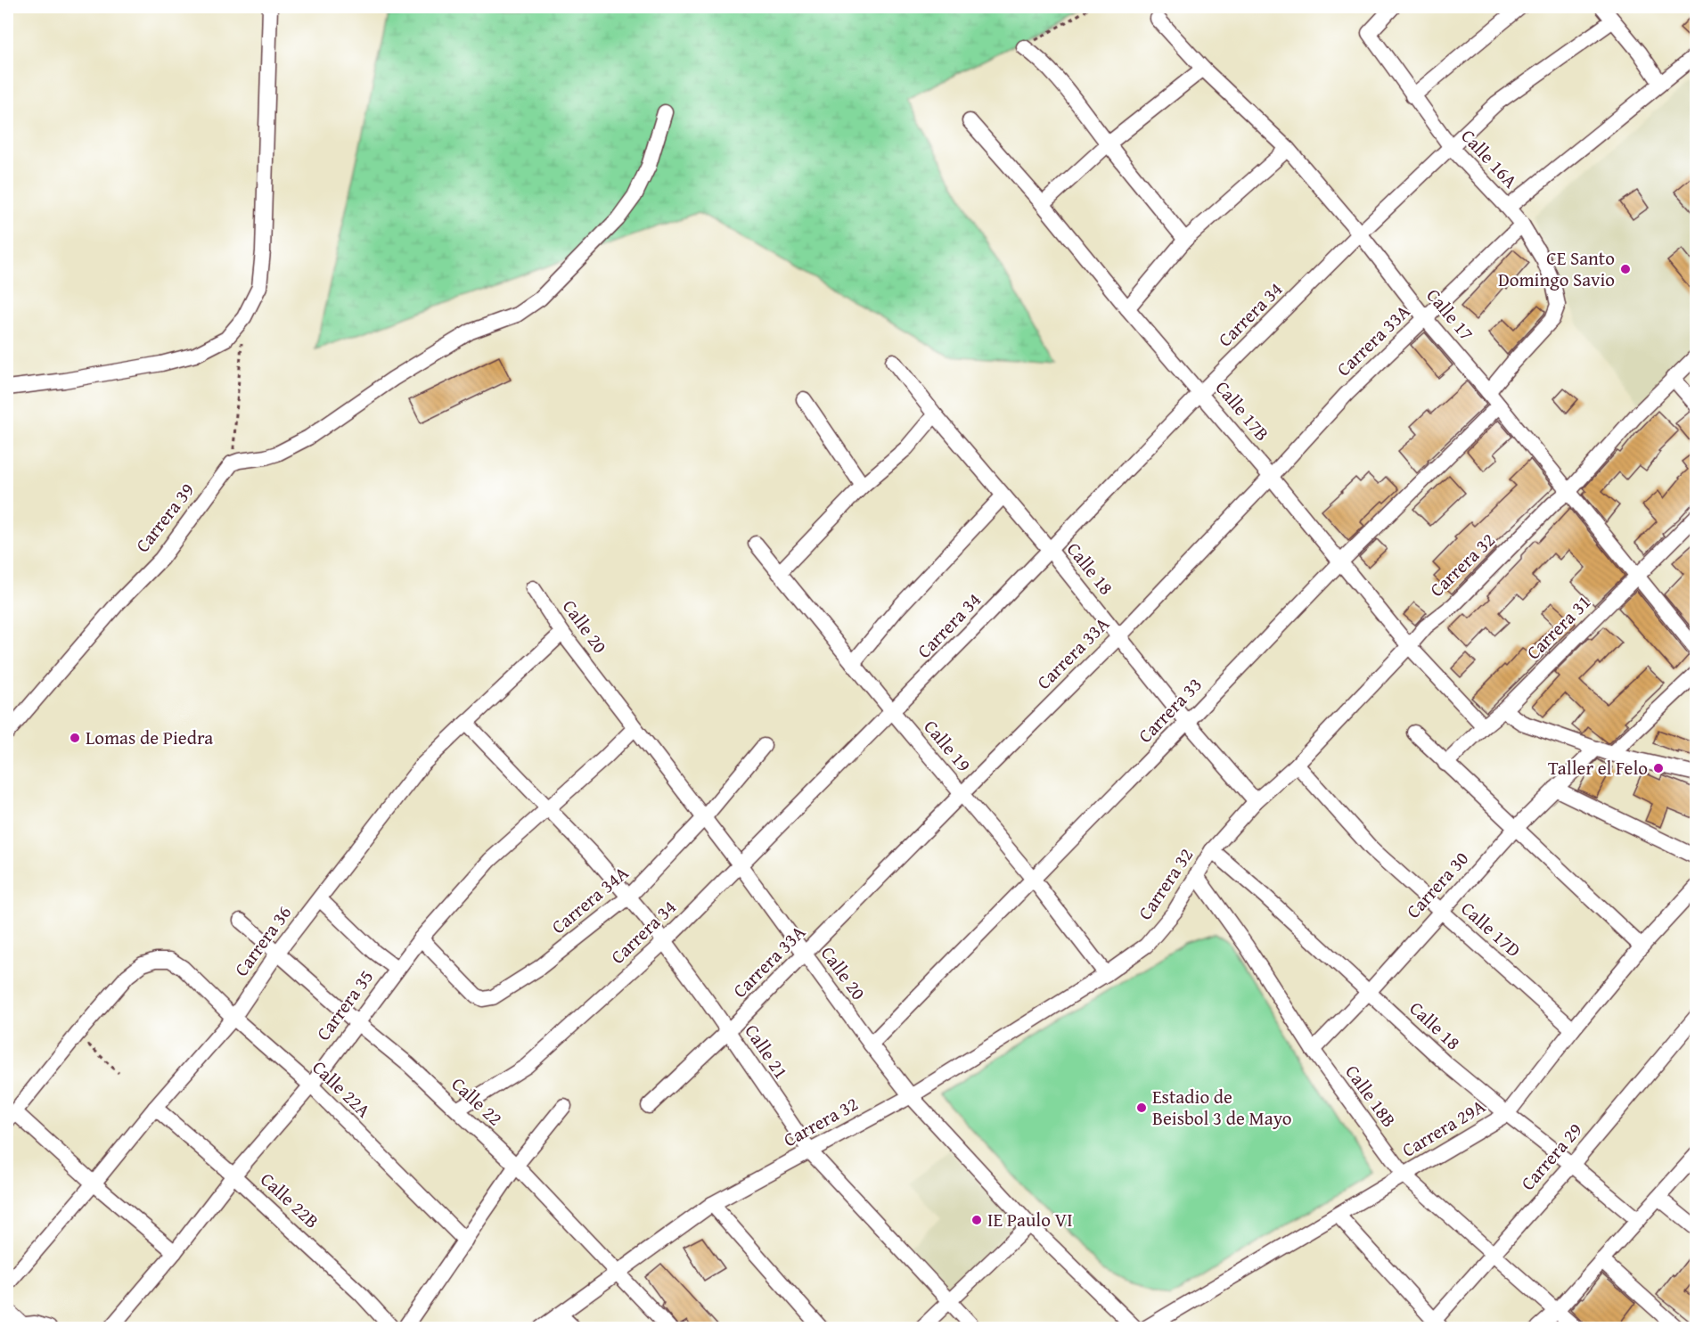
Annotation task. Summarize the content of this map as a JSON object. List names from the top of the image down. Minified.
{"streets":{"street":["Calle 16A","Carrera 34","Calle 17","Carrera 33A","Calle 17B","Carrera 39","Carrera 32","Calle 18","Calle 20","Carrera 31","Carrera 33","Calle 19","Carrera 30","Carrera 34A","Calle 17D","Carrera 36","Carrera 35","Calle 21","Calle 22A","Calle 18B","Calle 22","Carrera 29A","Carrera 29","Calle 22B"]},"crossings":[["Calle 16A","Carrera 34"],["Calle 16A","Calle 17"],["Calle 16A","Carrera 33A"],["Carrera 34","Calle 17"],["Carrera 34","Calle 17B"],["Carrera 34","Calle 18"],["Carrera 34","Calle 20"],["Carrera 34","Calle 19"],["Carrera 34","Calle 21"],["Carrera 34","Calle 22"],["Calle 17","Carrera 33A"],["Calle 17","Carrera 32"],["Calle 17","Carrera 31"],["Calle 17","Carrera 33"],["Carrera 33A","Calle 17B"],["Carrera 33A","Calle 18"],["Carrera 33A","Calle 20"],["Carrera 33A","Calle 19"],["Carrera 33A","Calle 21"],["Calle 17B","Carrera 32"],["Calle 17B","Carrera 31"],["Calle 17B","Carrera 33"],["Carrera 32","Calle 18"],["Carrera 32","Calle 20"],["Carrera 32","Calle 19"],["Carrera 32","Calle 17D"],["Carrera 32","Calle 21"],["Carrera 32","Calle 18B"],["Carrera 32","Calle 22"],["Calle 18","Carrera 33"],["Calle 18","Carrera 30"],["Calle 18","Carrera 29A"],["Calle 18","Carrera 29"],["Calle 20","Carrera 33"],["Calle 20","Carrera 34A"],["Calle 20","Carrera 36"],["Calle 20","Carrera 35"],["Carrera 33","Calle 19"],["Carrera 30","Calle 17D"],["Carrera 30","Calle 18B"],["Carrera 34A","Carrera 35"],["Carrera 34A","Calle 21"],["Calle 17D","Carrera 29A"],["Carrera 36","Calle 21"],["Carrera 36","Calle 22A"],["Carrera 36","Calle 22"],["Carrera 36","Calle 22B"],["Carrera 35","Calle 21"],["Carrera 35","Calle 22A"],["Carrera 35","Calle 22"],["Carrera 35","Calle 22B"],["Calle 18B","Carrera 29A"],["Calle 18B","Carrera 29"]],"places":["CE Santo Domingo Savio","Lomas de Piedra","Taller el Felo","Estadio de Beisbol 3 de Mayo","IE Paulo VI"]}
